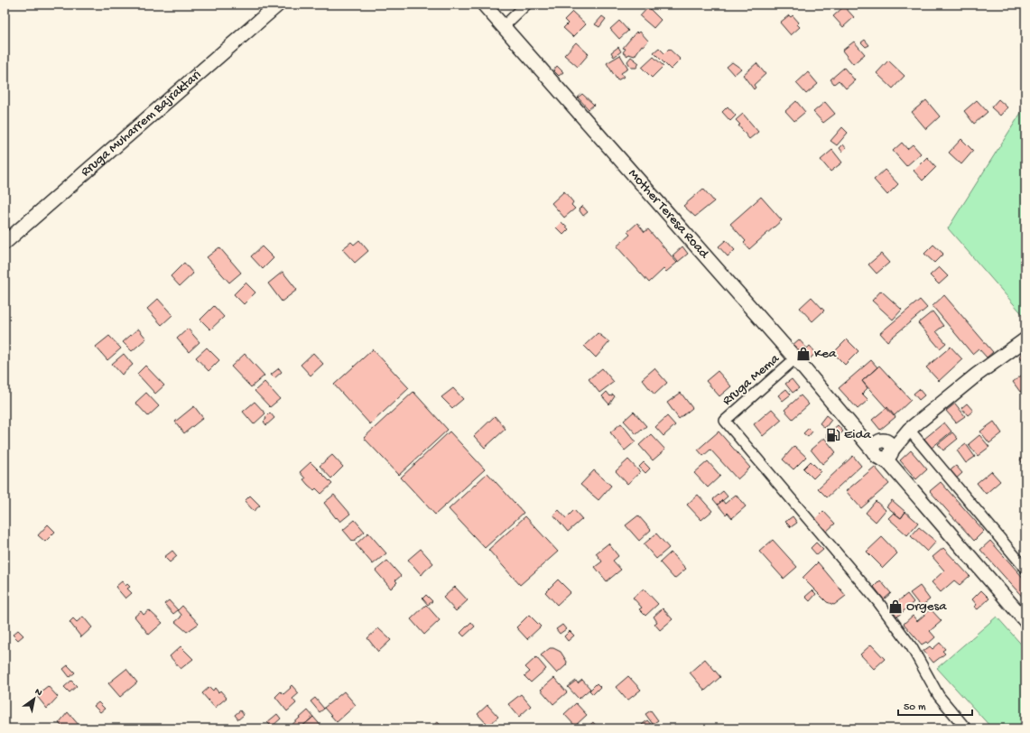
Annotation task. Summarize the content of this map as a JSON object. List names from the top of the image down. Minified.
{"streets":{"main road":["Rruga Muharrem Bajraktari","Mother Teresa Road"],"street":["Rruga Mema"]},"crossings":[["Mother Teresa Road","Rruga Mema"]],"places":{"shop":["Kea","Orgesa"],"fuel station":["Eida"]},"scale_bar":"50 m","north":"top right"}
